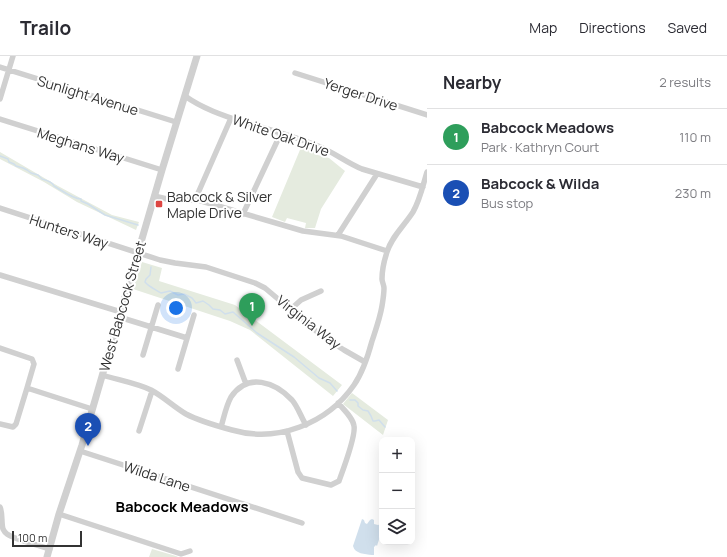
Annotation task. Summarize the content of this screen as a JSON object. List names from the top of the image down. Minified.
{"streets":{"street":["Yerger Drive","Sunlight Avenue","White Oak Drive","Meghans Way","Hunters Way","West Babcock Street","Virginia Way","Wilda Lane"]},"crossings":[["Sunlight Avenue","West Babcock Street"],["White Oak Drive","West Babcock Street"],["Meghans Way","West Babcock Street"],["Hunters Way","West Babcock Street"],["Hunters Way","Virginia Way"],["West Babcock Street","Virginia Way"],["West Babcock Street","Wilda Lane"]],"districts":["Babcock Meadows"],"places":{"transit":["Babcock & Silver Maple Drive"]},"scale_bar":"100 m","page":{"header":"Trailo","nav":["Map","Directions","Saved"],"heading":["Nearby","2 results"],"list":[{"mark":"1","name":"Babcock Meadows","note":"Park · Kathryn Court","value":"110 m"},{"mark":"2","name":"Babcock & Wilda","note":"Bus stop","value":"230 m"}],"pins":["1","2"],"map_buttons":["+","−"],"scale":"100 m"}}
